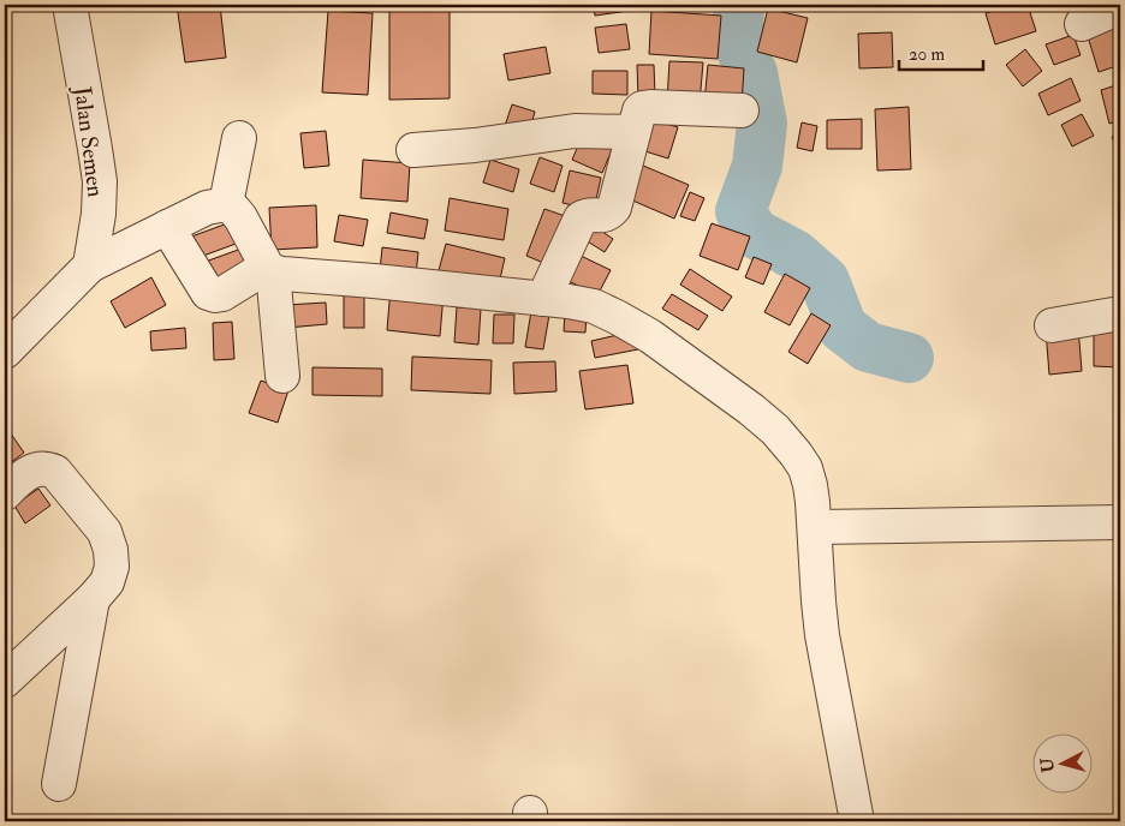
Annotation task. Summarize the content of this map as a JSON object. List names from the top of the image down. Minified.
{"streets":{"street":["Jalan Semen"]},"scale_bar":"20 m","north":"left"}
